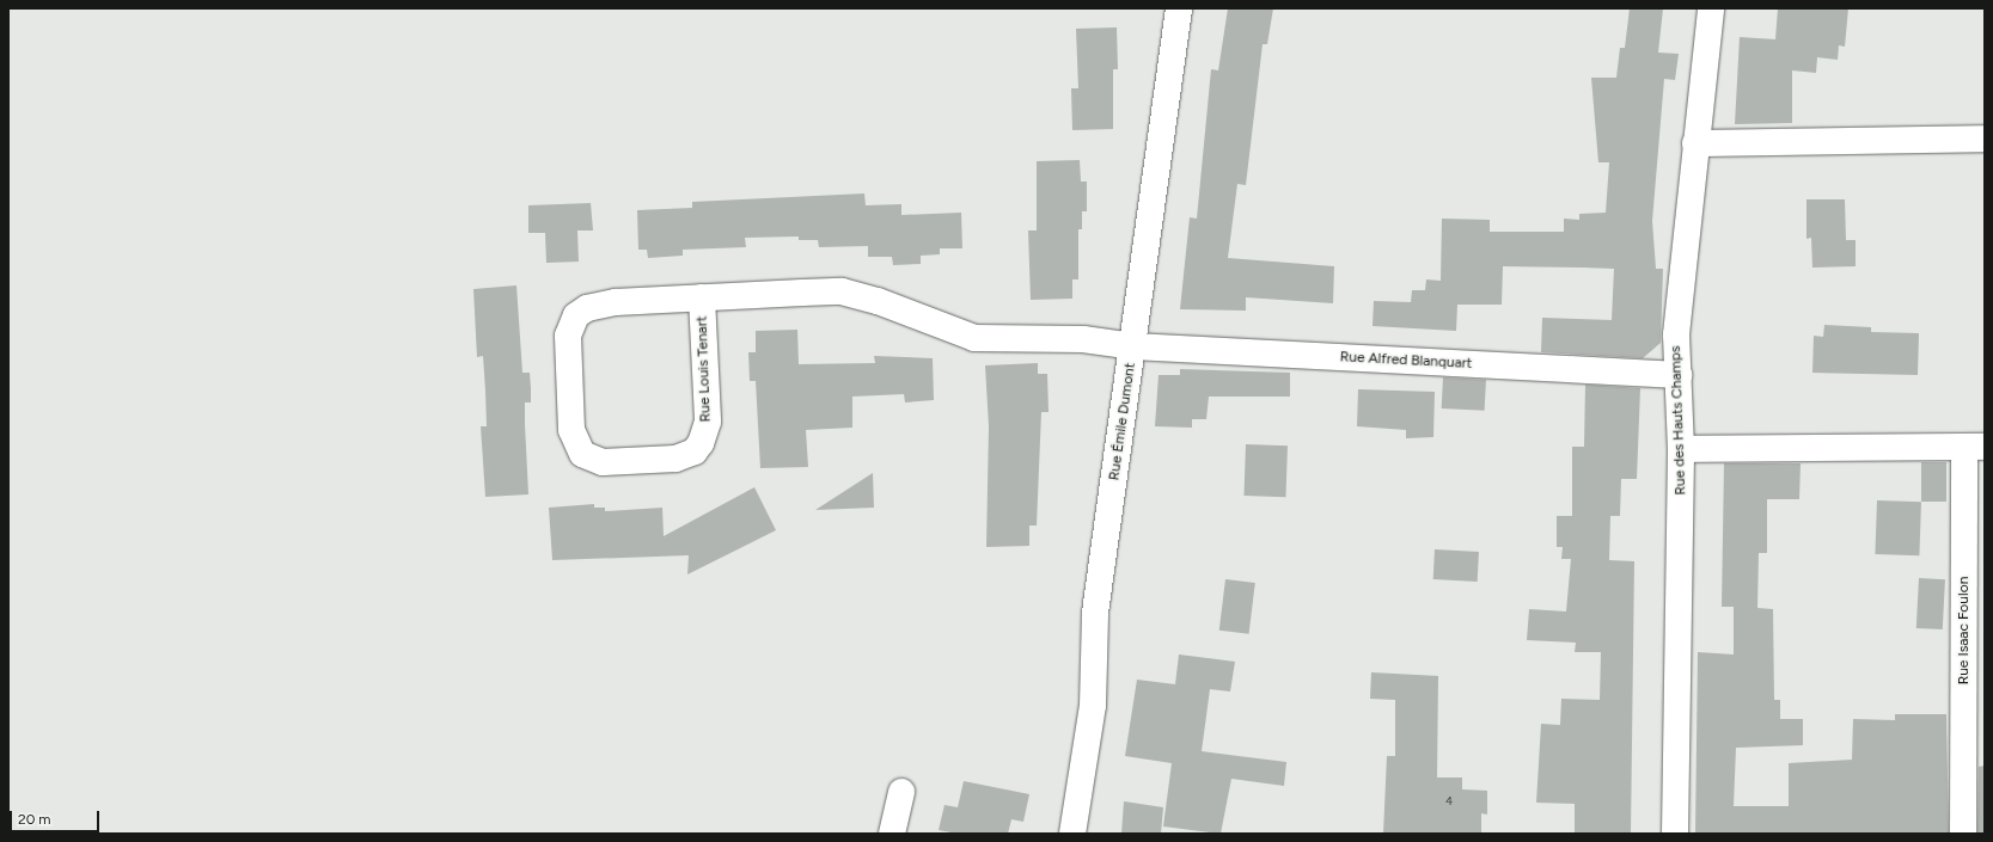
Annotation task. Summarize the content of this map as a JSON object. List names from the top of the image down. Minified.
{"streets":{"street":["Rue Alfred Blanquart","Rue Louis Tenart","Rue des Hauts Champs","Rue Émile Dumont","Rue Isaac Foulon"]},"crossings":[["Rue Alfred Blanquart","Rue Louis Tenart"],["Rue Alfred Blanquart","Rue des Hauts Champs"],["Rue Alfred Blanquart","Rue Émile Dumont"],["Rue Louis Tenart","Rue Émile Dumont"]],"house_numbers":["4"],"scale_bar":"20 m"}
